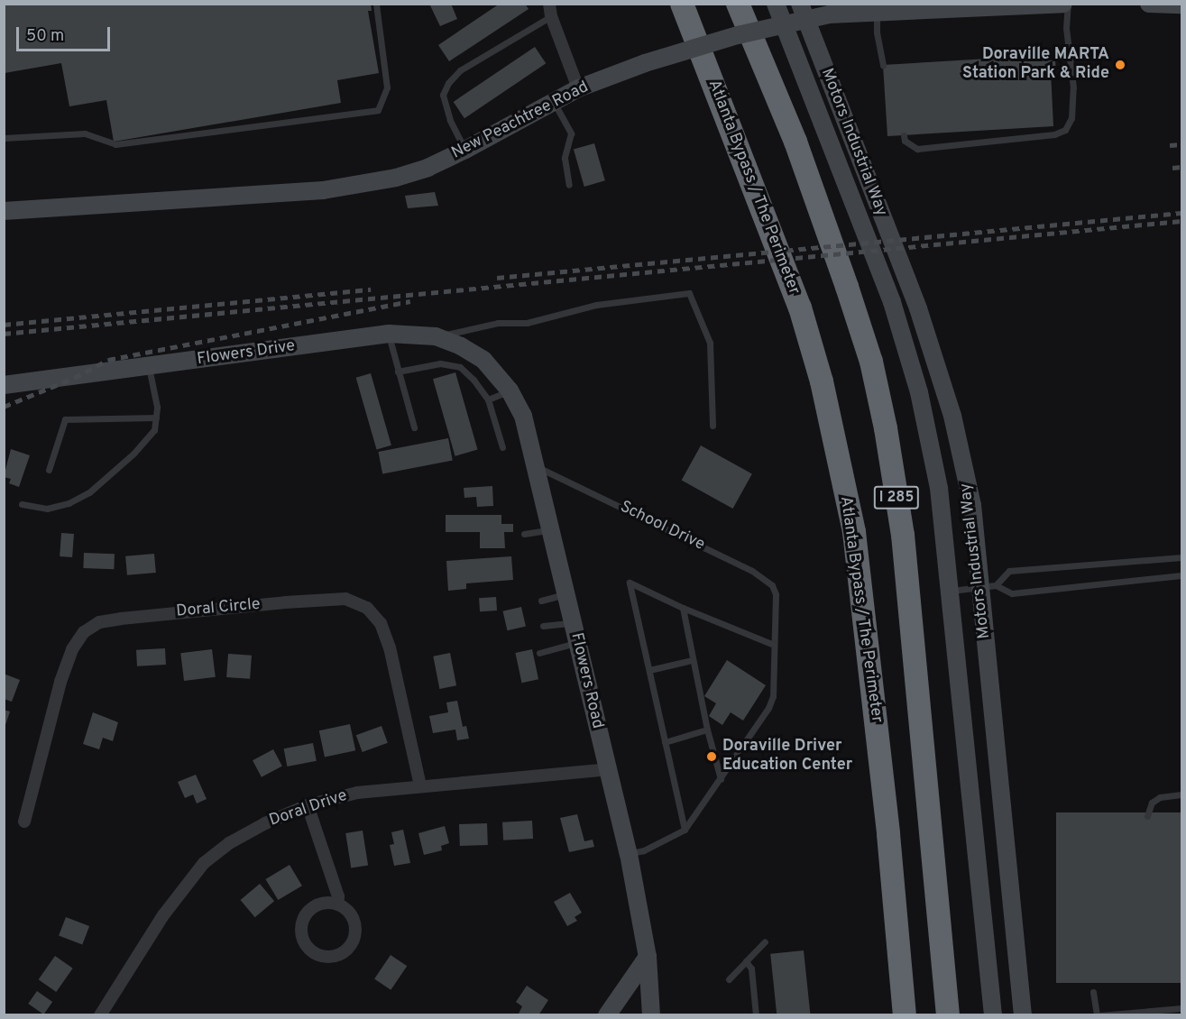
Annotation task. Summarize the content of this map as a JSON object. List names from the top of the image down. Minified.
{"streets":{"highway":["Atlanta Bypass / The Perimeter","I 285"],"street":["New Peachtree Road","Motors Industrial Way","Flowers Drive","Doral Circle","Flowers Road","Doral Drive"],"lane":["School Drive"]},"crossings":[["Flowers Drive","Flowers Road"],["School Drive","Flowers Road"],["Doral Circle","Doral Drive"],["Flowers Road","Doral Drive"]],"places":["Doraville MARTA Station Park & Ride","Doraville Driver Education Center"],"scale_bar":"50 m"}
